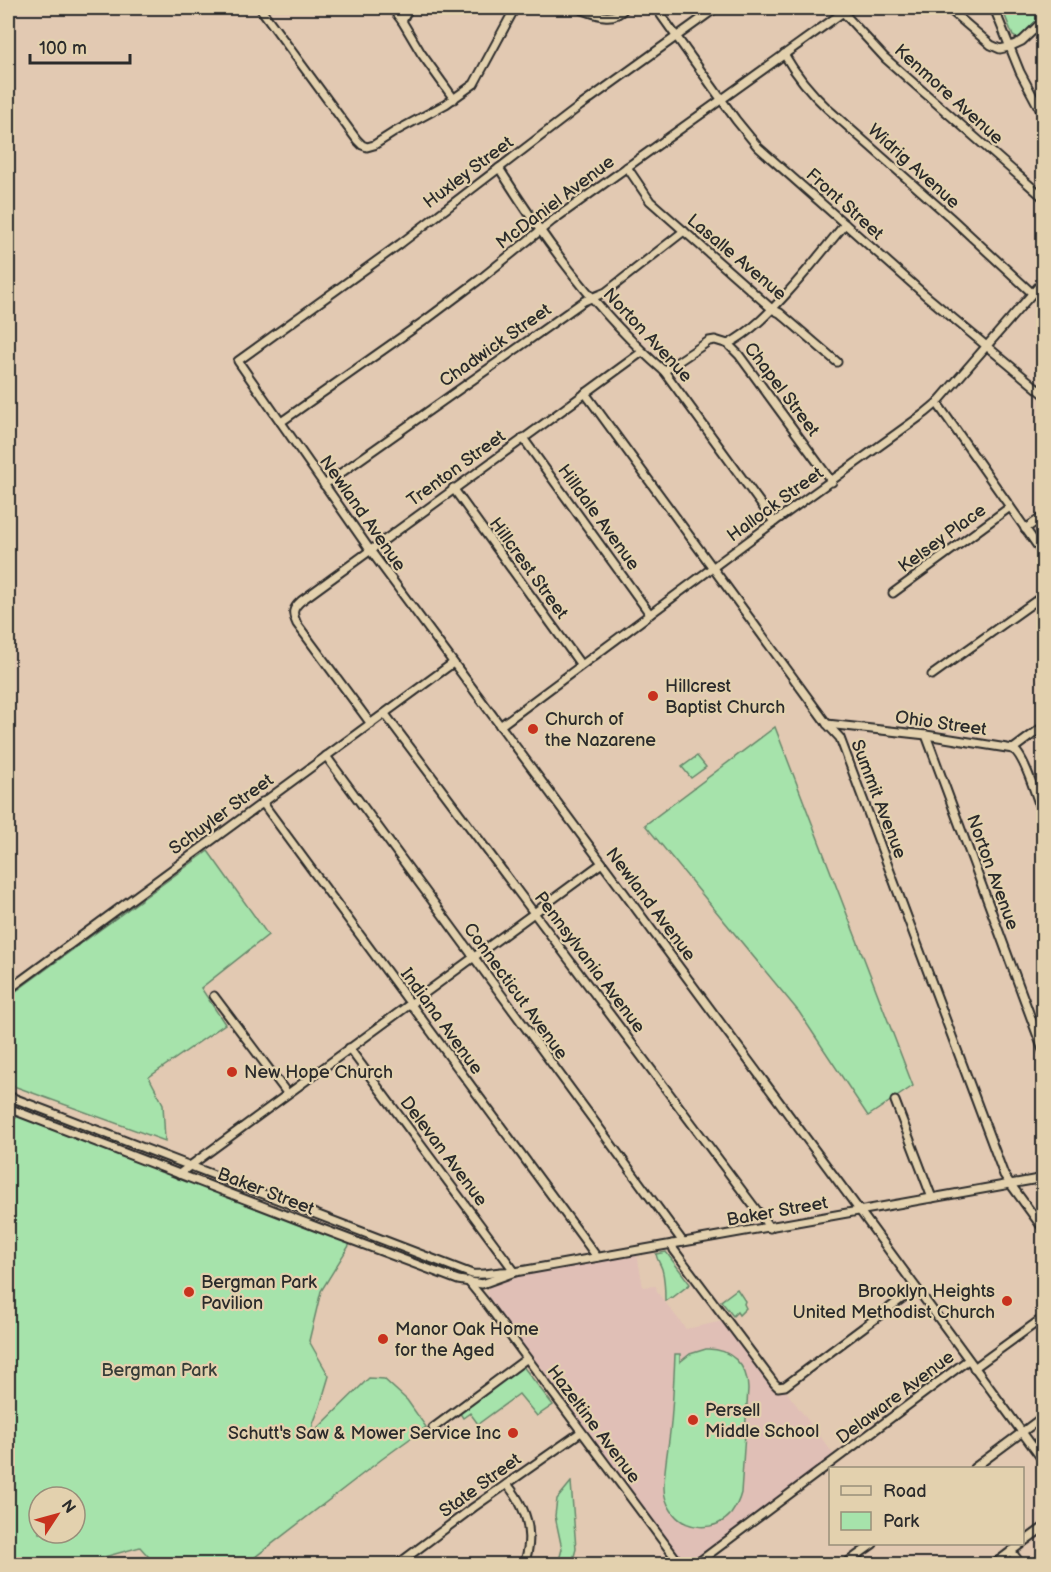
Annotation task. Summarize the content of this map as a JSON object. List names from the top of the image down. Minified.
{"streets":{"street":["Kenmore Avenue","Widrig Avenue","Huxley Street","McDaniel Avenue","Front Street","Lasalle Avenue","Norton Avenue","Chadwick Street","Chapel Street","Trenton Street","Hallock Street","Newland Avenue","Hilldale Avenue","Kelsey Place","Hillcrest Street","Ohio Street","Summit Avenue","Schuyler Street","Pennsylvania Avenue","Connecticut Avenue","Indiana Avenue","Delevan Avenue","Baker Street","Delaware Avenue","Hazeltine Avenue","State Street"]},"crossings":[["Kenmore Avenue","McDaniel Avenue"],["Widrig Avenue","McDaniel Avenue"],["Widrig Avenue","Hallock Street"],["Huxley Street","Front Street"],["Huxley Street","Norton Avenue"],["Huxley Street","Newland Avenue"],["McDaniel Avenue","Front Street"],["McDaniel Avenue","Lasalle Avenue"],["McDaniel Avenue","Norton Avenue"],["McDaniel Avenue","Newland Avenue"],["Front Street","Hallock Street"],["Lasalle Avenue","Chadwick Street"],["Norton Avenue","Chadwick Street"],["Norton Avenue","Trenton Street"],["Norton Avenue","Hallock Street"],["Norton Avenue","Ohio Street"],["Chadwick Street","Newland Avenue"],["Chapel Street","Hallock Street"],["Trenton Street","Newland Avenue"],["Trenton Street","Hilldale Avenue"],["Trenton Street","Hillcrest Street"],["Trenton Street","Summit Avenue"],["Trenton Street","Schuyler Street"],["Hallock Street","Newland Avenue"],["Hallock Street","Hilldale Avenue"],["Hallock Street","Hillcrest Street"],["Hallock Street","Summit Avenue"],["Newland Avenue","Schuyler Street"],["Newland Avenue","Baker Street"],["Newland Avenue","Delaware Avenue"],["Ohio Street","Summit Avenue"],["Summit Avenue","Baker Street"],["Schuyler Street","Pennsylvania Avenue"],["Schuyler Street","Connecticut Avenue"],["Schuyler Street","Indiana Avenue"],["Pennsylvania Avenue","Baker Street"],["Connecticut Avenue","Baker Street"],["Indiana Avenue","Baker Street"],["Delevan Avenue","Baker Street"],["Baker Street","Hazeltine Avenue"],["Hazeltine Avenue","State Street"]],"parks":["Bergman Park"],"places":["Hillcrest Baptist Church","Church of the Nazarene","New Hope Church","Bergman Park Pavilion","Brooklyn Heights United Methodist Church","Manor Oak Home for the Aged","Persell Middle School","Schutt's Saw & Mower Service Inc"],"legend":["Road","Park"],"scale_bar":"100 m","north":"top right"}
